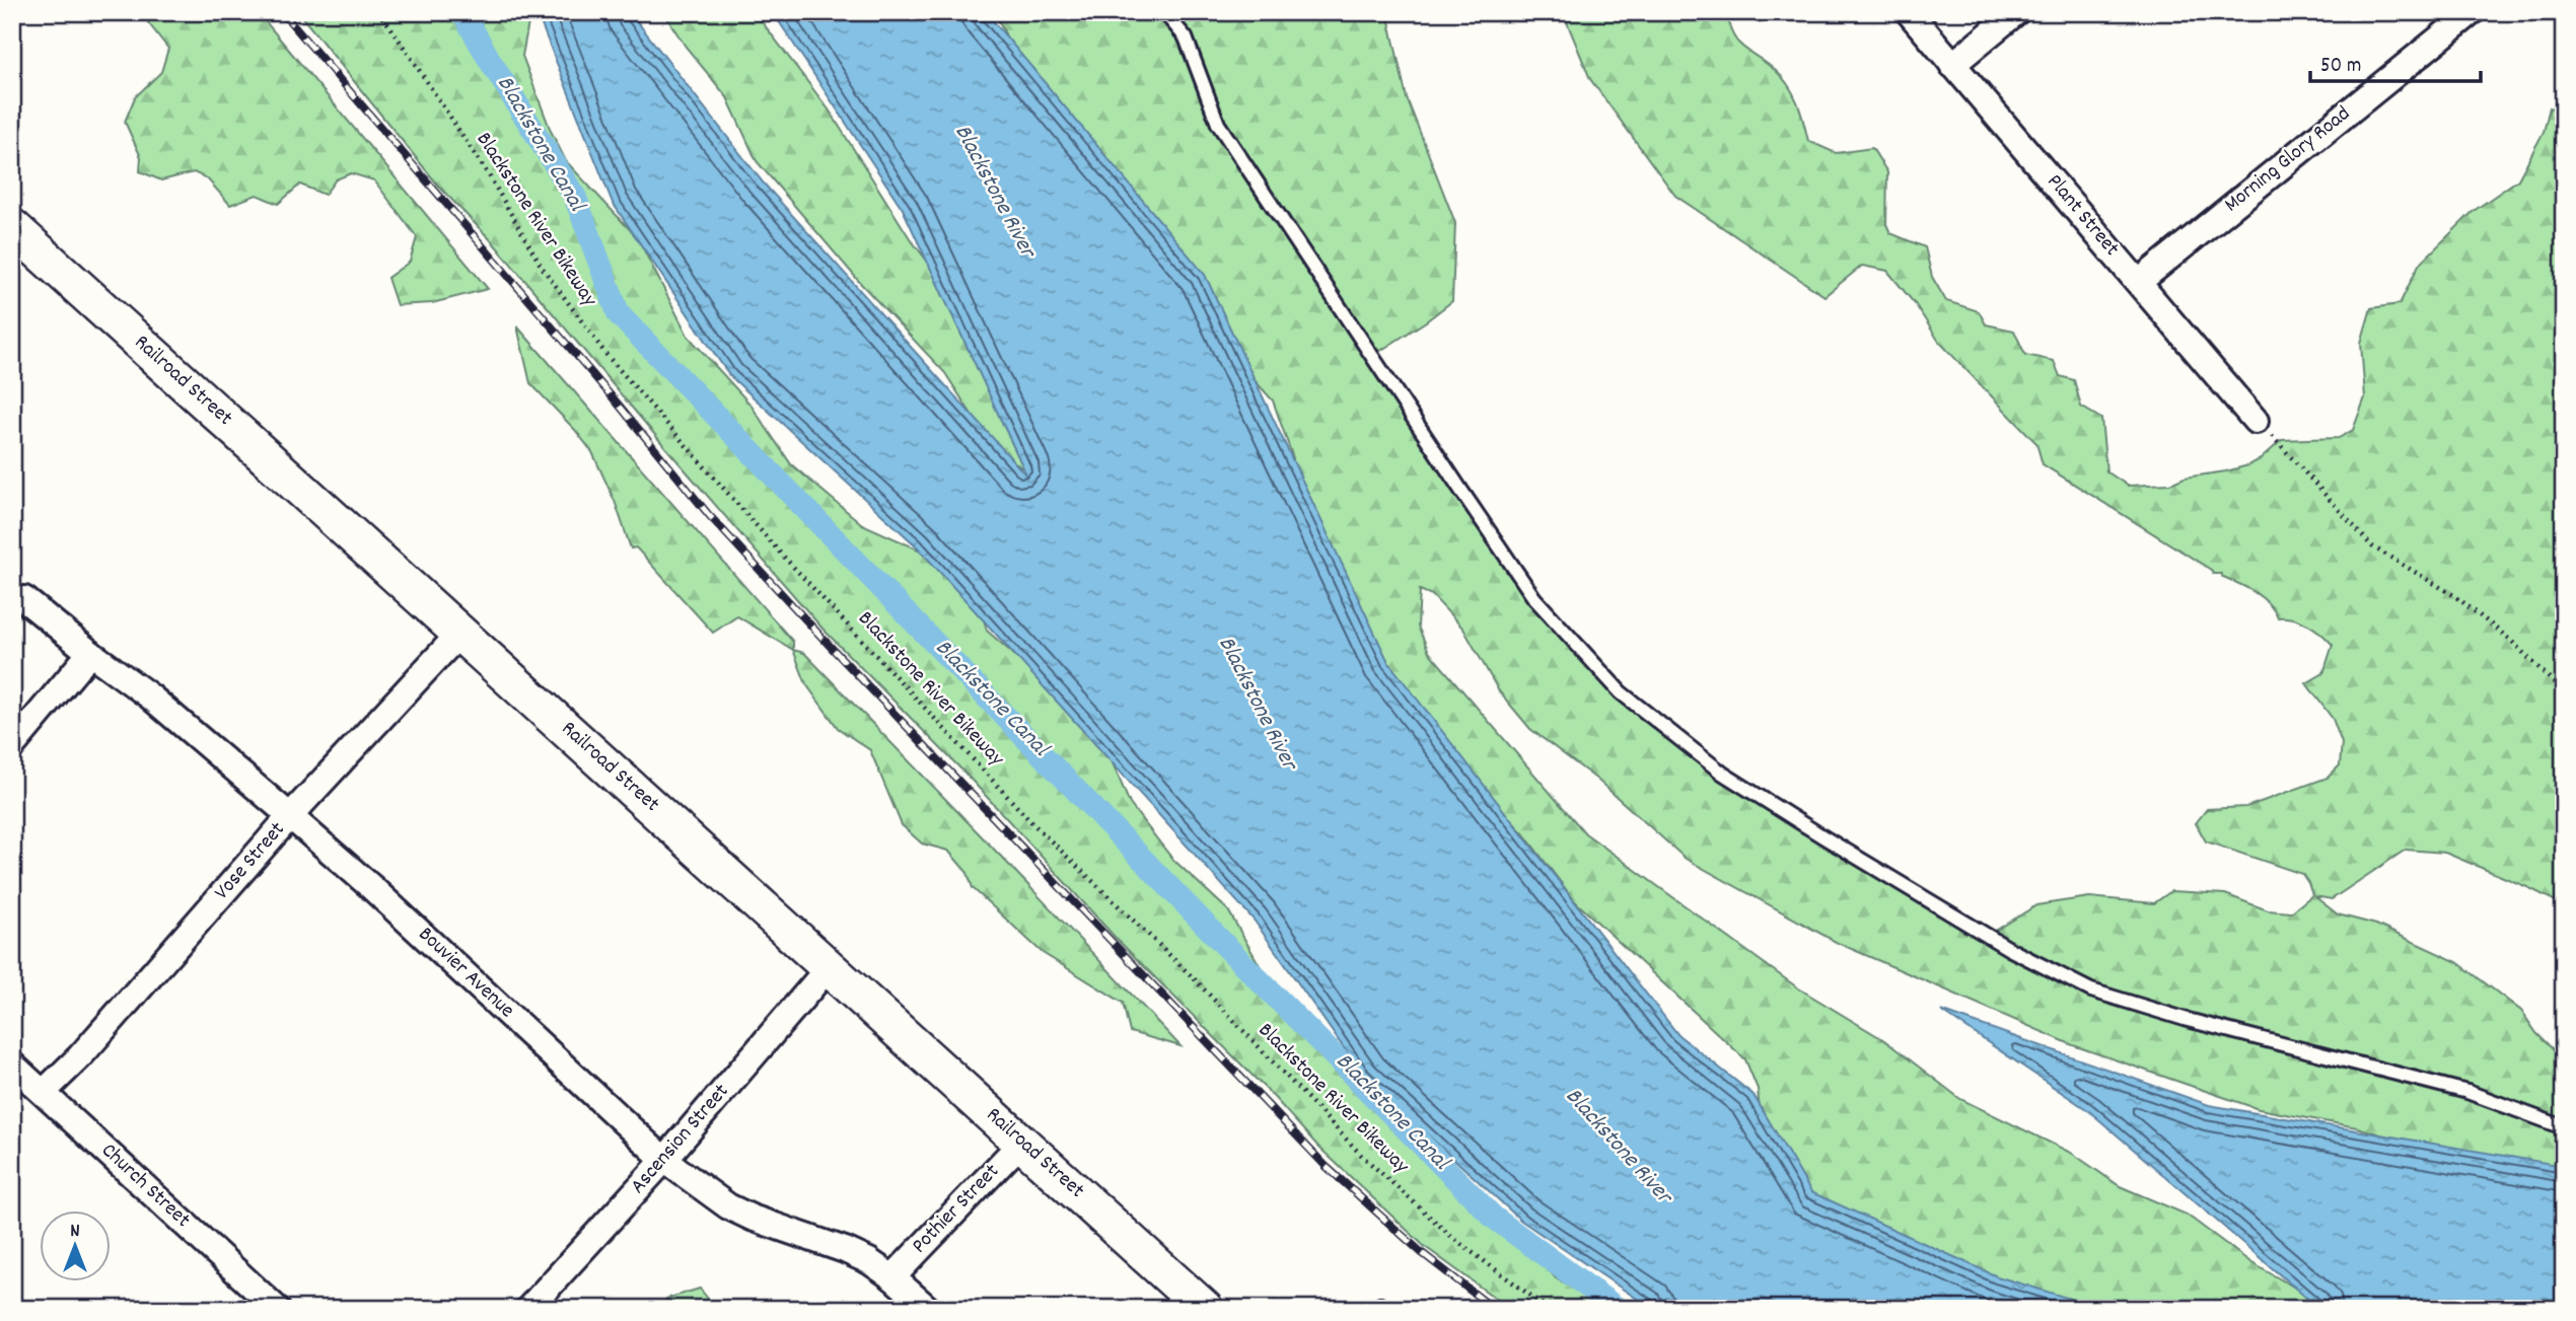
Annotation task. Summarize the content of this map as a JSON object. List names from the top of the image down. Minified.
{"streets":{"street":["Morning Glory Road","Plant Street","Railroad Street","Vose Street","Bouvier Avenue","Ascension Street","Church Street","Pothier Street"],"path":["Blackstone River Bikeway"]},"crossings":[["Morning Glory Road","Plant Street"],["Railroad Street","Vose Street"],["Railroad Street","Ascension Street"],["Railroad Street","Pothier Street"],["Vose Street","Bouvier Avenue"],["Vose Street","Church Street"],["Bouvier Avenue","Ascension Street"],["Bouvier Avenue","Pothier Street"]],"water":["Blackstone Canal","Blackstone River"],"scale_bar":"50 m","north":"top"}
